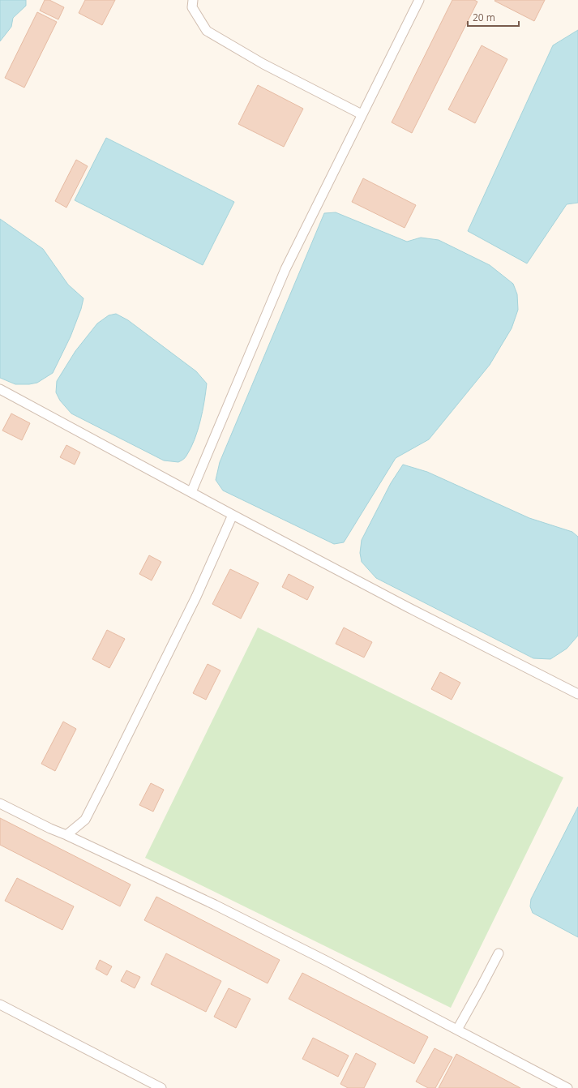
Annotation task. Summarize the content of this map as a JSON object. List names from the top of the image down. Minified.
{"scale_bar":"20 m"}
